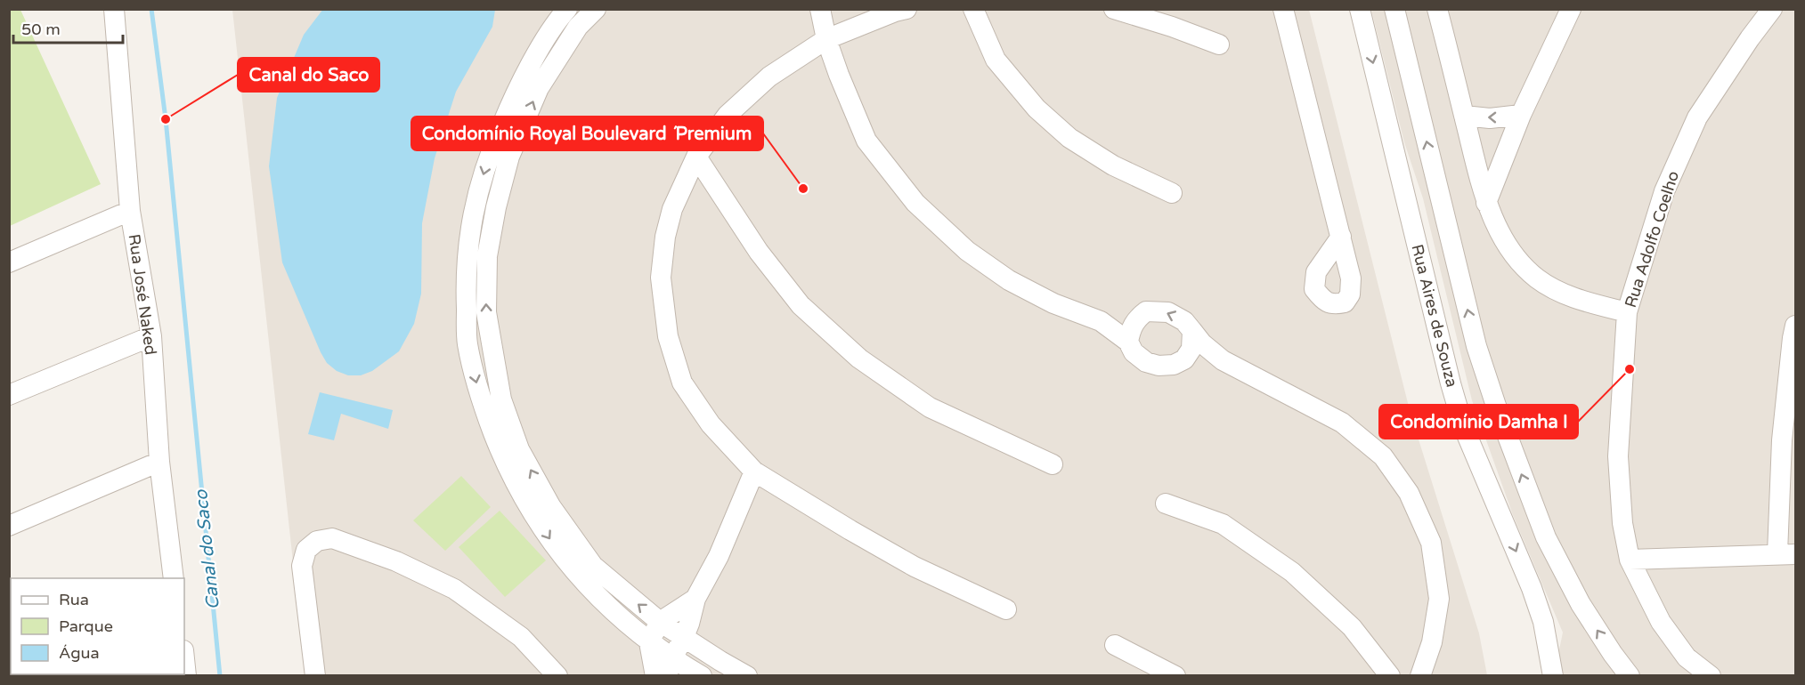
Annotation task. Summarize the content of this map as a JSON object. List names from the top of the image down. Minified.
{"streets":{"street":["Rua Adolfo Coelho","Rua José Naked","Rua Aires de Souza"]},"water":["Canal do Saco"],"places":["Canal do Saco","Condomínio Royal Boulevard ´Premium","Condomínio Damha I"],"legend":["Rua","Parque","Água"],"scale_bar":"50 m"}
